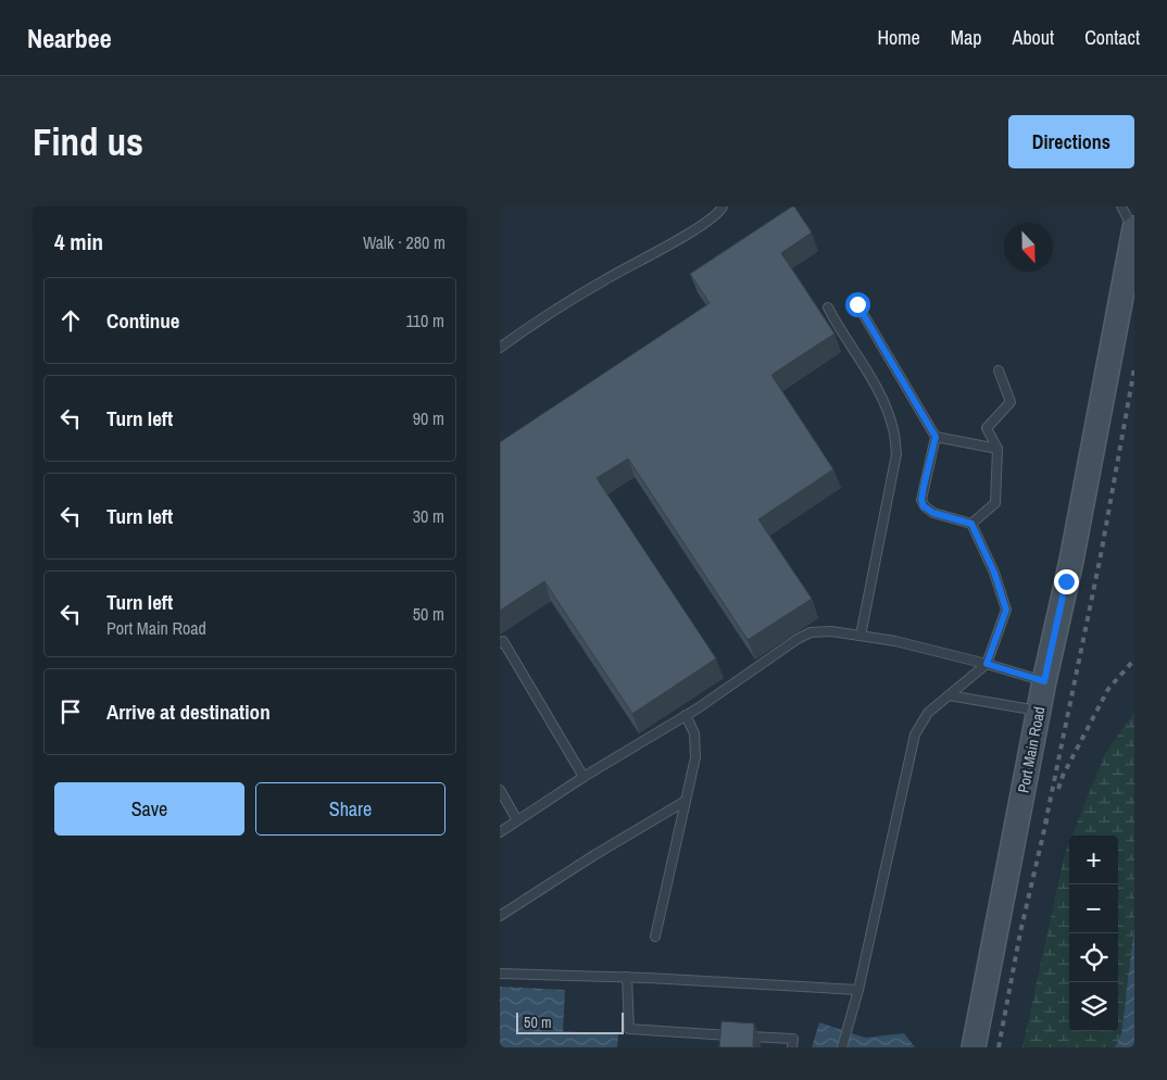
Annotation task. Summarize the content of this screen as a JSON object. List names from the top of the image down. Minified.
{"streets":{"main road":["Port Main Road"]},"scale_bar":"50 m","north":"bottom","page":{"header":"Nearbee","nav":["Home","Map","About","Contact"],"buttons":["Directions",["Save","Share"]],"title":"Find us","heading":["4 min","Walk · 280 m"],"list":[["Continue","110 m"],["Turn left","90 m"],["Turn left","30 m"],["Turn left","Port Main Road","50 m"],"Arrive at destination"],"map_buttons":["+","−"],"scale":"50 m"}}
